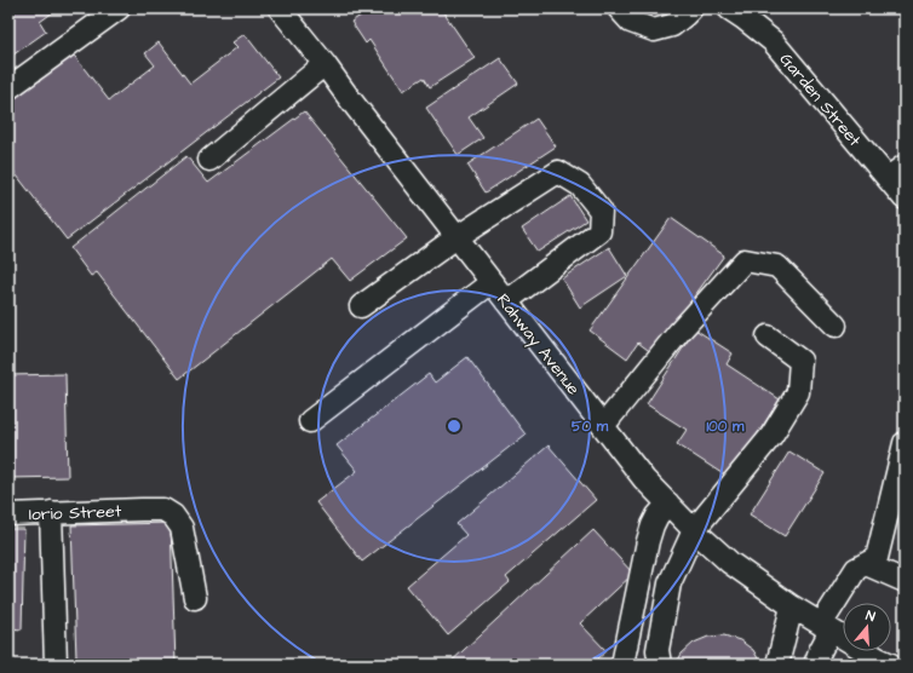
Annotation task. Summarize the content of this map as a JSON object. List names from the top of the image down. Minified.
{"streets":{"street":["Garden Street","Rahway Avenue","Iorio Street"]},"north":"top","rings":["50 m","100 m"]}
